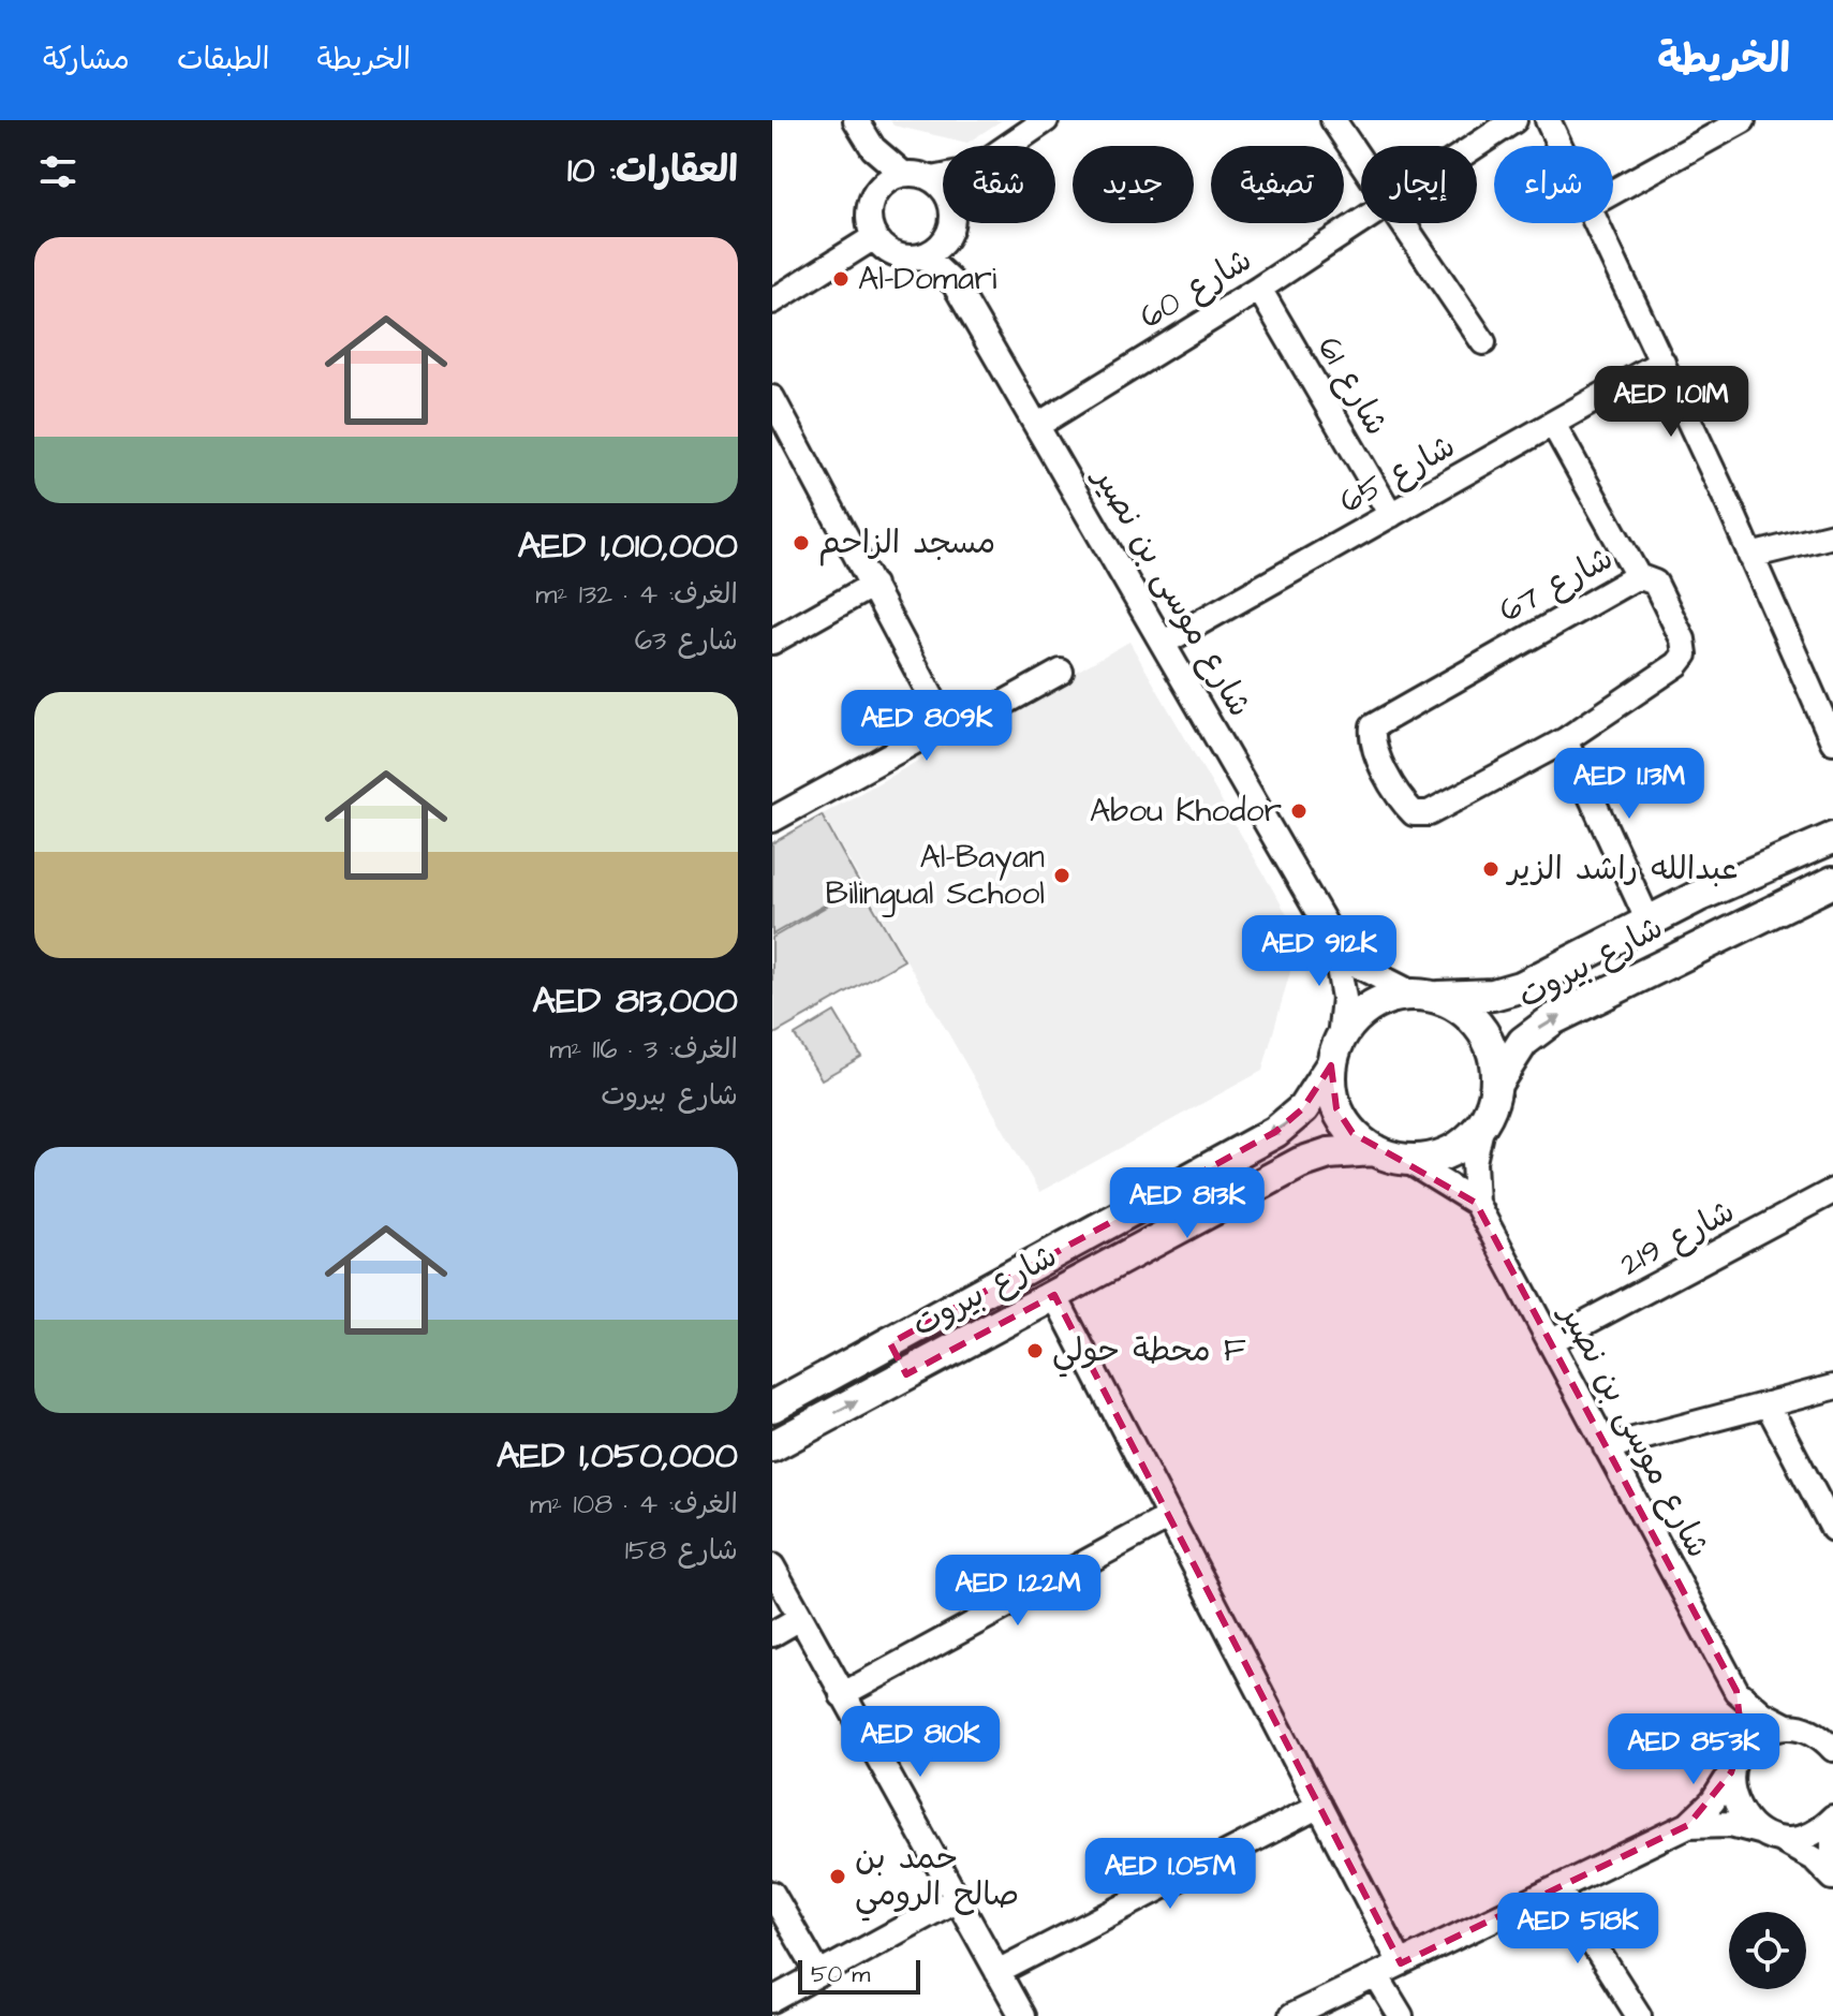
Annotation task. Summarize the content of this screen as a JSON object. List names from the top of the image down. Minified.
{"streets":{"main road":["شارع بيروت"],"street":["شارع 60","شارع 61","شارع 65","شارع 67","شارع موسى بن نصير","شارع 219"]},"crossings":[["شارع 60","شارع 61"],["شارع 60","شارع موسى بن نصير"],["شارع 61","شارع 65"],["شارع 65","شارع موسى بن نصير"],["شارع موسى بن نصير","شارع بيروت"],["شارع موسى بن نصير","شارع 219"]],"places":["Al-Domari","مسجد الزاحم","Abou Khodor","عبدالله راشد الزير","Al-Bayan Bilingual School","محطة حولي F","حمد بن صالح الرومي"],"scale_bar":"50 m","page":{"header":"الخريطة","nav":["الخريطة","الطبقات","مشاركة"],"heading":"العقارات: 10","chip":["شراء","إيجار","تصفية","جديد","شقة"],"list":[{"name":"AED 1,010,000","note":"الغرف: 4 · 132 m² · شارع 63"},{"name":"AED 813,000","note":"الغرف: 3 · 116 m² · شارع بيروت"},{"name":"AED 1,050,000","note":"الغرف: 4 · 108 m² · شارع 158"}],"price":["AED 1.01M","AED 809K","AED 1.13M","AED 912K","AED 813K","AED 1.22M","AED 810K","AED 853K","AED 1.05M","AED 518K"],"scale":"50 m"}}
